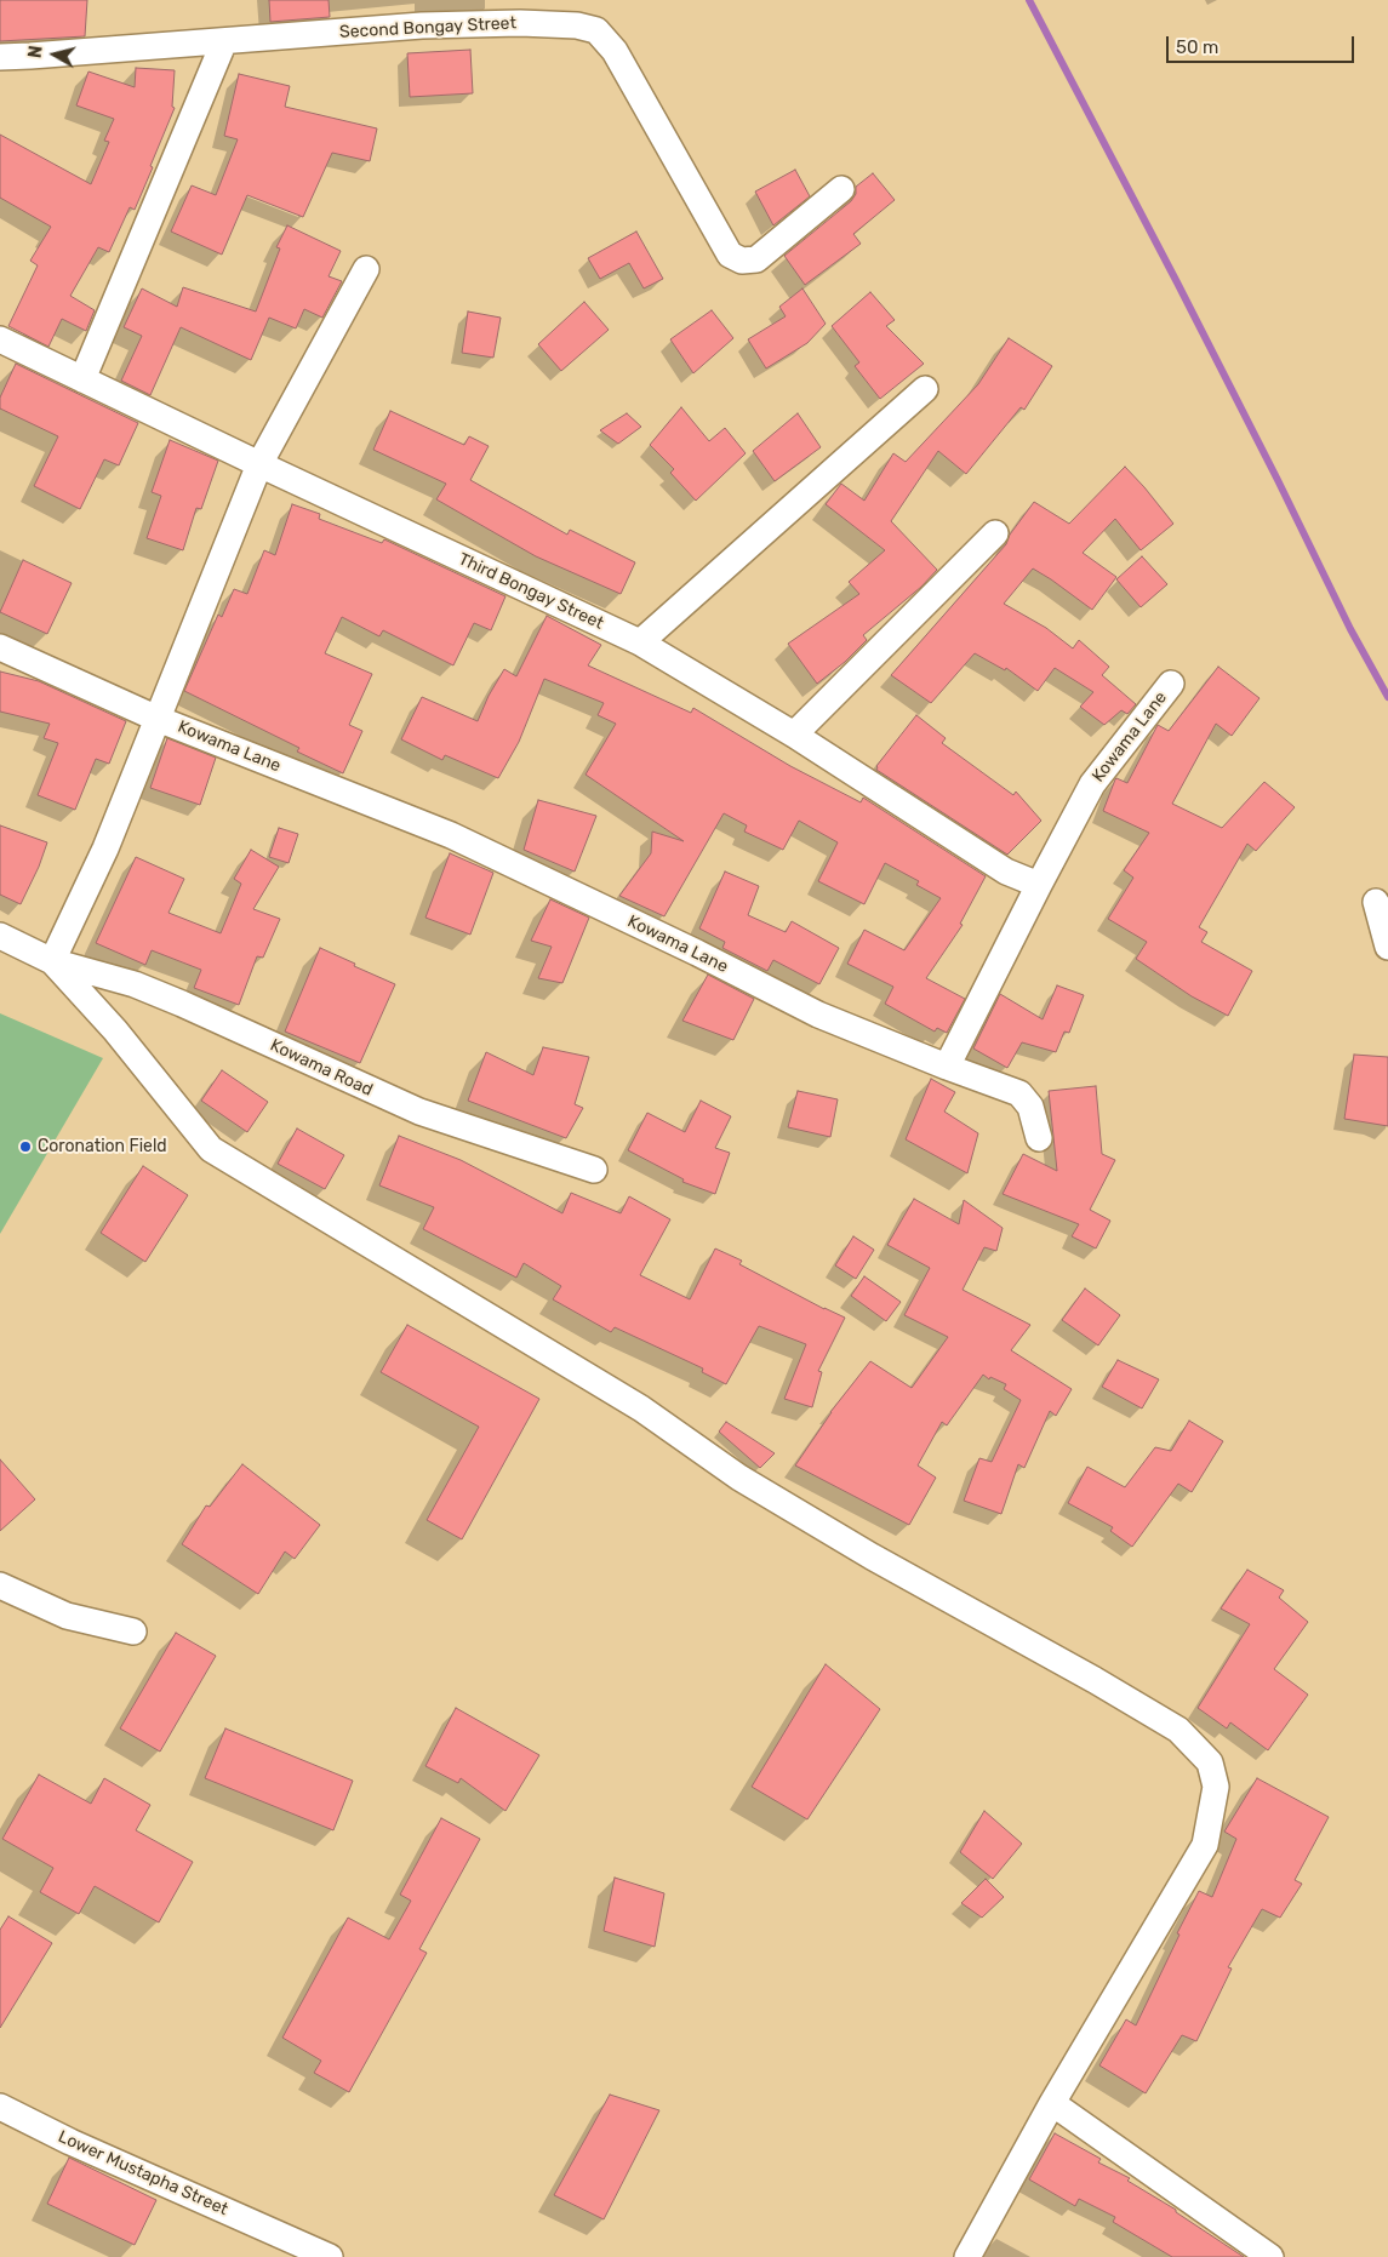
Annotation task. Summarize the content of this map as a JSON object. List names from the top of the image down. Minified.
{"streets":{"street":["Second Bongay Street","Third Bongay Street","Kowama Lane","Kowama Road","Lower Mustapha Street"]},"crossings":[["Third Bongay Street","Kowama Lane"]],"places":["Coronation Field"],"scale_bar":"50 m","north":"left"}
